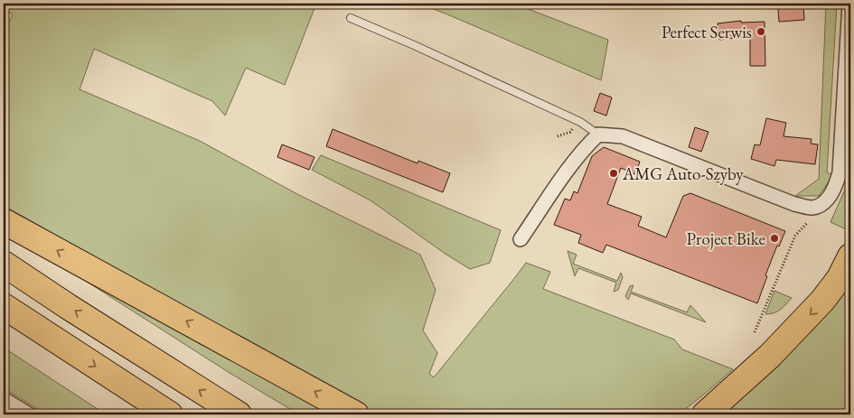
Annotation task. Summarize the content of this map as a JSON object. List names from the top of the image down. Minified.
{"places":["Perfect Serwis","AMG Auto-Szyby","Project Bike"]}
